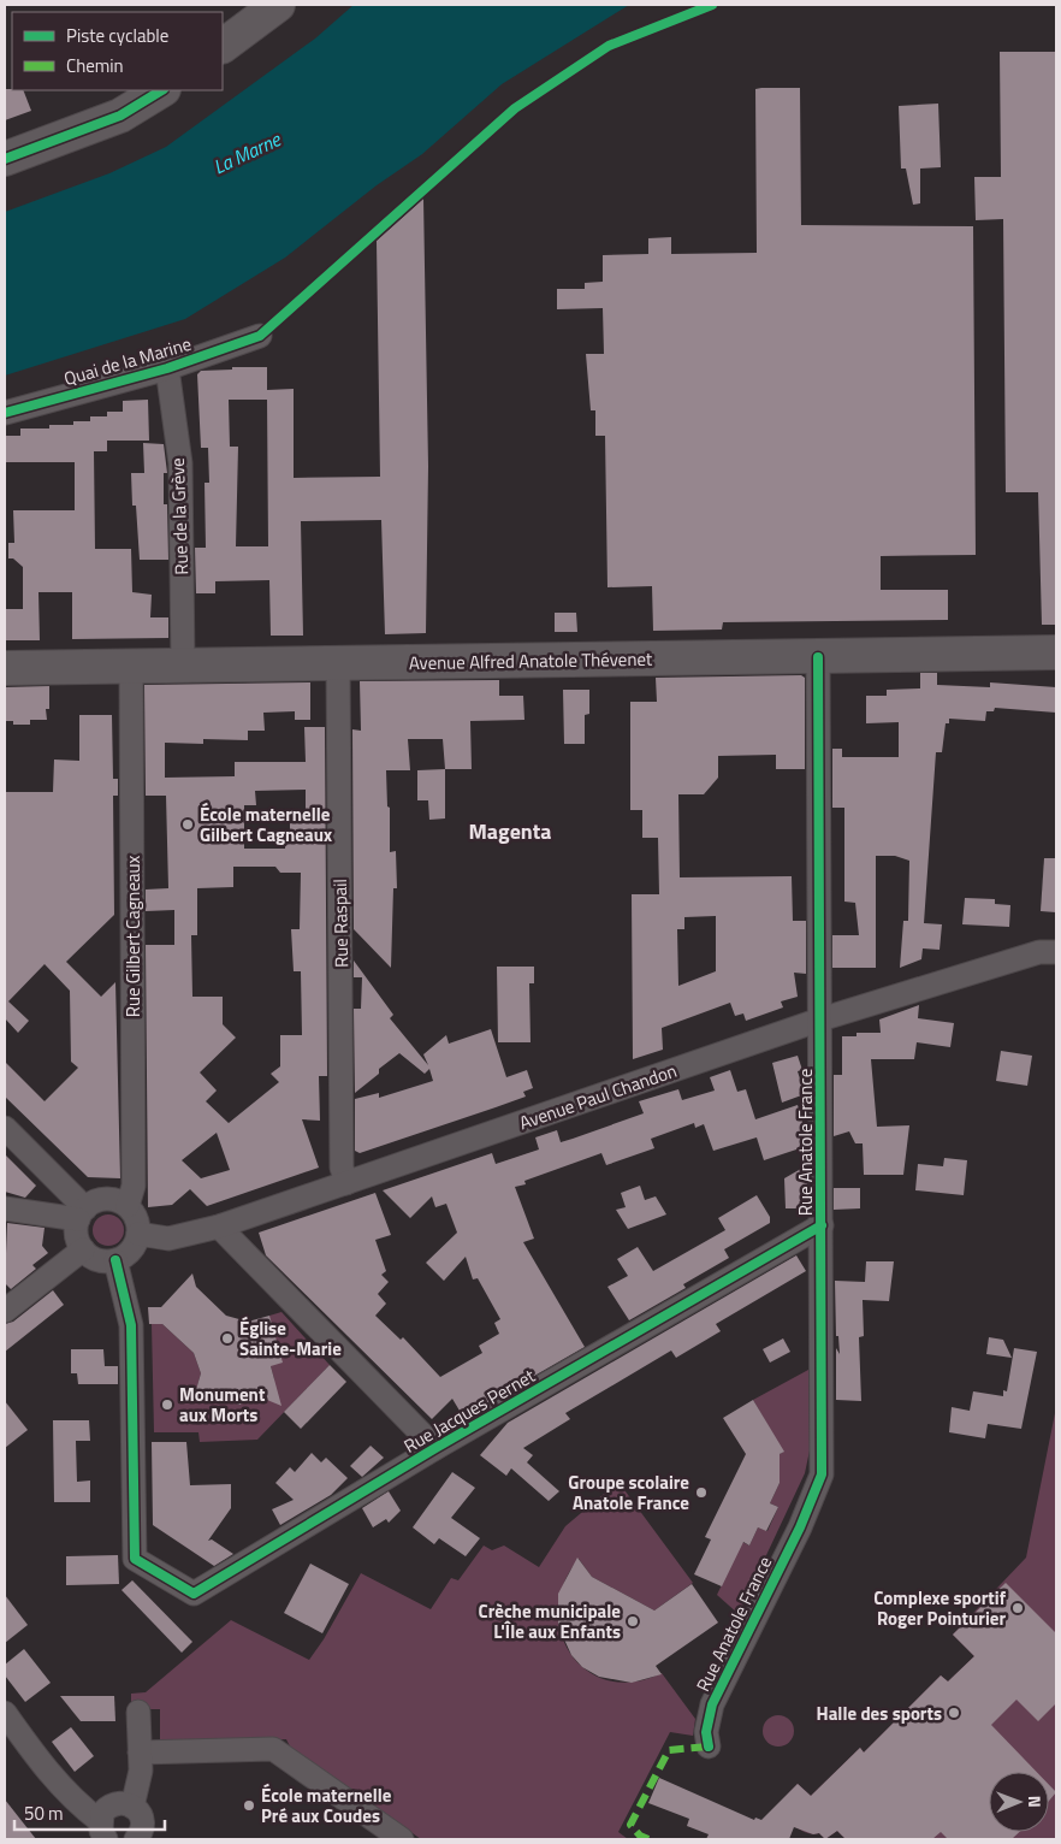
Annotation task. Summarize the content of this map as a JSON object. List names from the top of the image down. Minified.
{"streets":{"main road":["Avenue Alfred Anatole Thévenet"],"street":["Quai de la Marine","Rue de la Grève","Rue Raspail","Rue Gilbert Cagneaux","Avenue Paul Chandon","Rue Anatole France","Rue Jacques Pernet"]},"crossings":[["Quai de la Marine","Rue de la Grève"],["Rue de la Grève","Avenue Alfred Anatole Thévenet"],["Avenue Alfred Anatole Thévenet","Rue Raspail"],["Avenue Alfred Anatole Thévenet","Rue Gilbert Cagneaux"],["Avenue Alfred Anatole Thévenet","Rue Anatole France"],["Rue Raspail","Avenue Paul Chandon"],["Rue Gilbert Cagneaux","Avenue Paul Chandon"],["Rue Gilbert Cagneaux","Rue Jacques Pernet"],["Avenue Paul Chandon","Rue Anatole France"],["Avenue Paul Chandon","Rue Jacques Pernet"],["Rue Anatole France","Rue Jacques Pernet"]],"districts":["Magenta"],"water":["La Marne"],"places":["École maternelle Gilbert Cagneaux","Église Sainte-Marie","Monument aux Morts","Groupe scolaire Anatole France","Complexe sportif Roger Pointurier","Crèche municipale L'Île aux Enfants","Halle des sports","École maternelle Pré aux Coudes"],"legend":["Piste cyclable","Chemin"],"scale_bar":"50 m","north":"right"}
